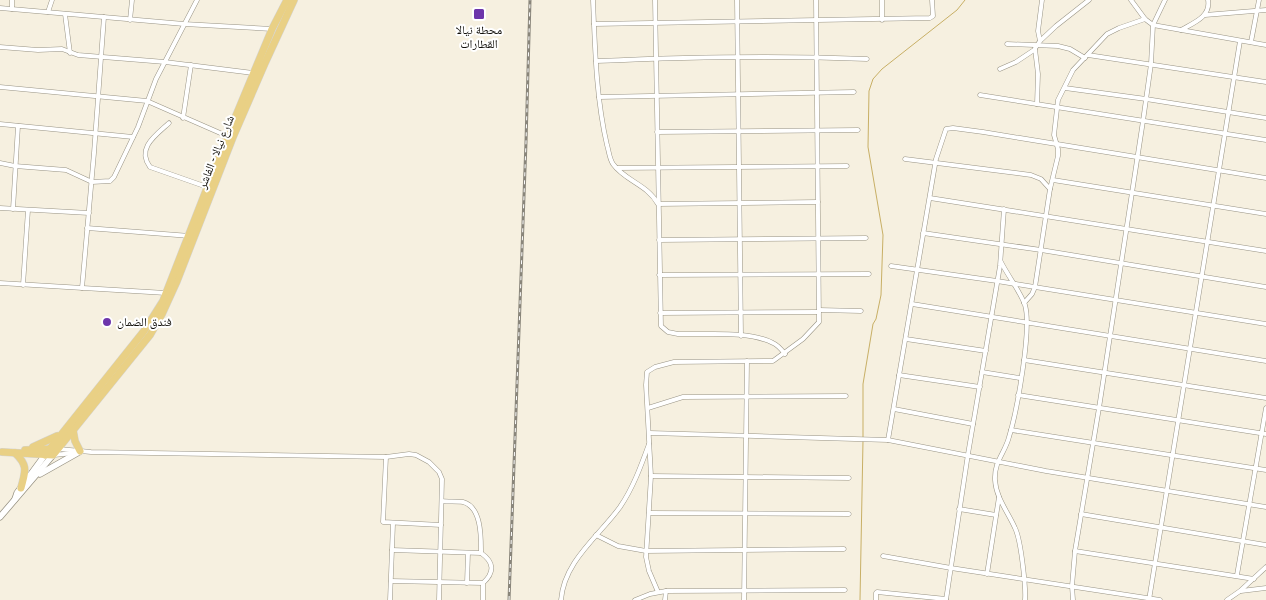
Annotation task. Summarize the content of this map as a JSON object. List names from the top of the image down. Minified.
{"streets":{"highway":["شارع نيالا - الفاشر"]},"places":{"transit":["محطة نيالا القطارات"],"other":["فندق الضمان"]}}
